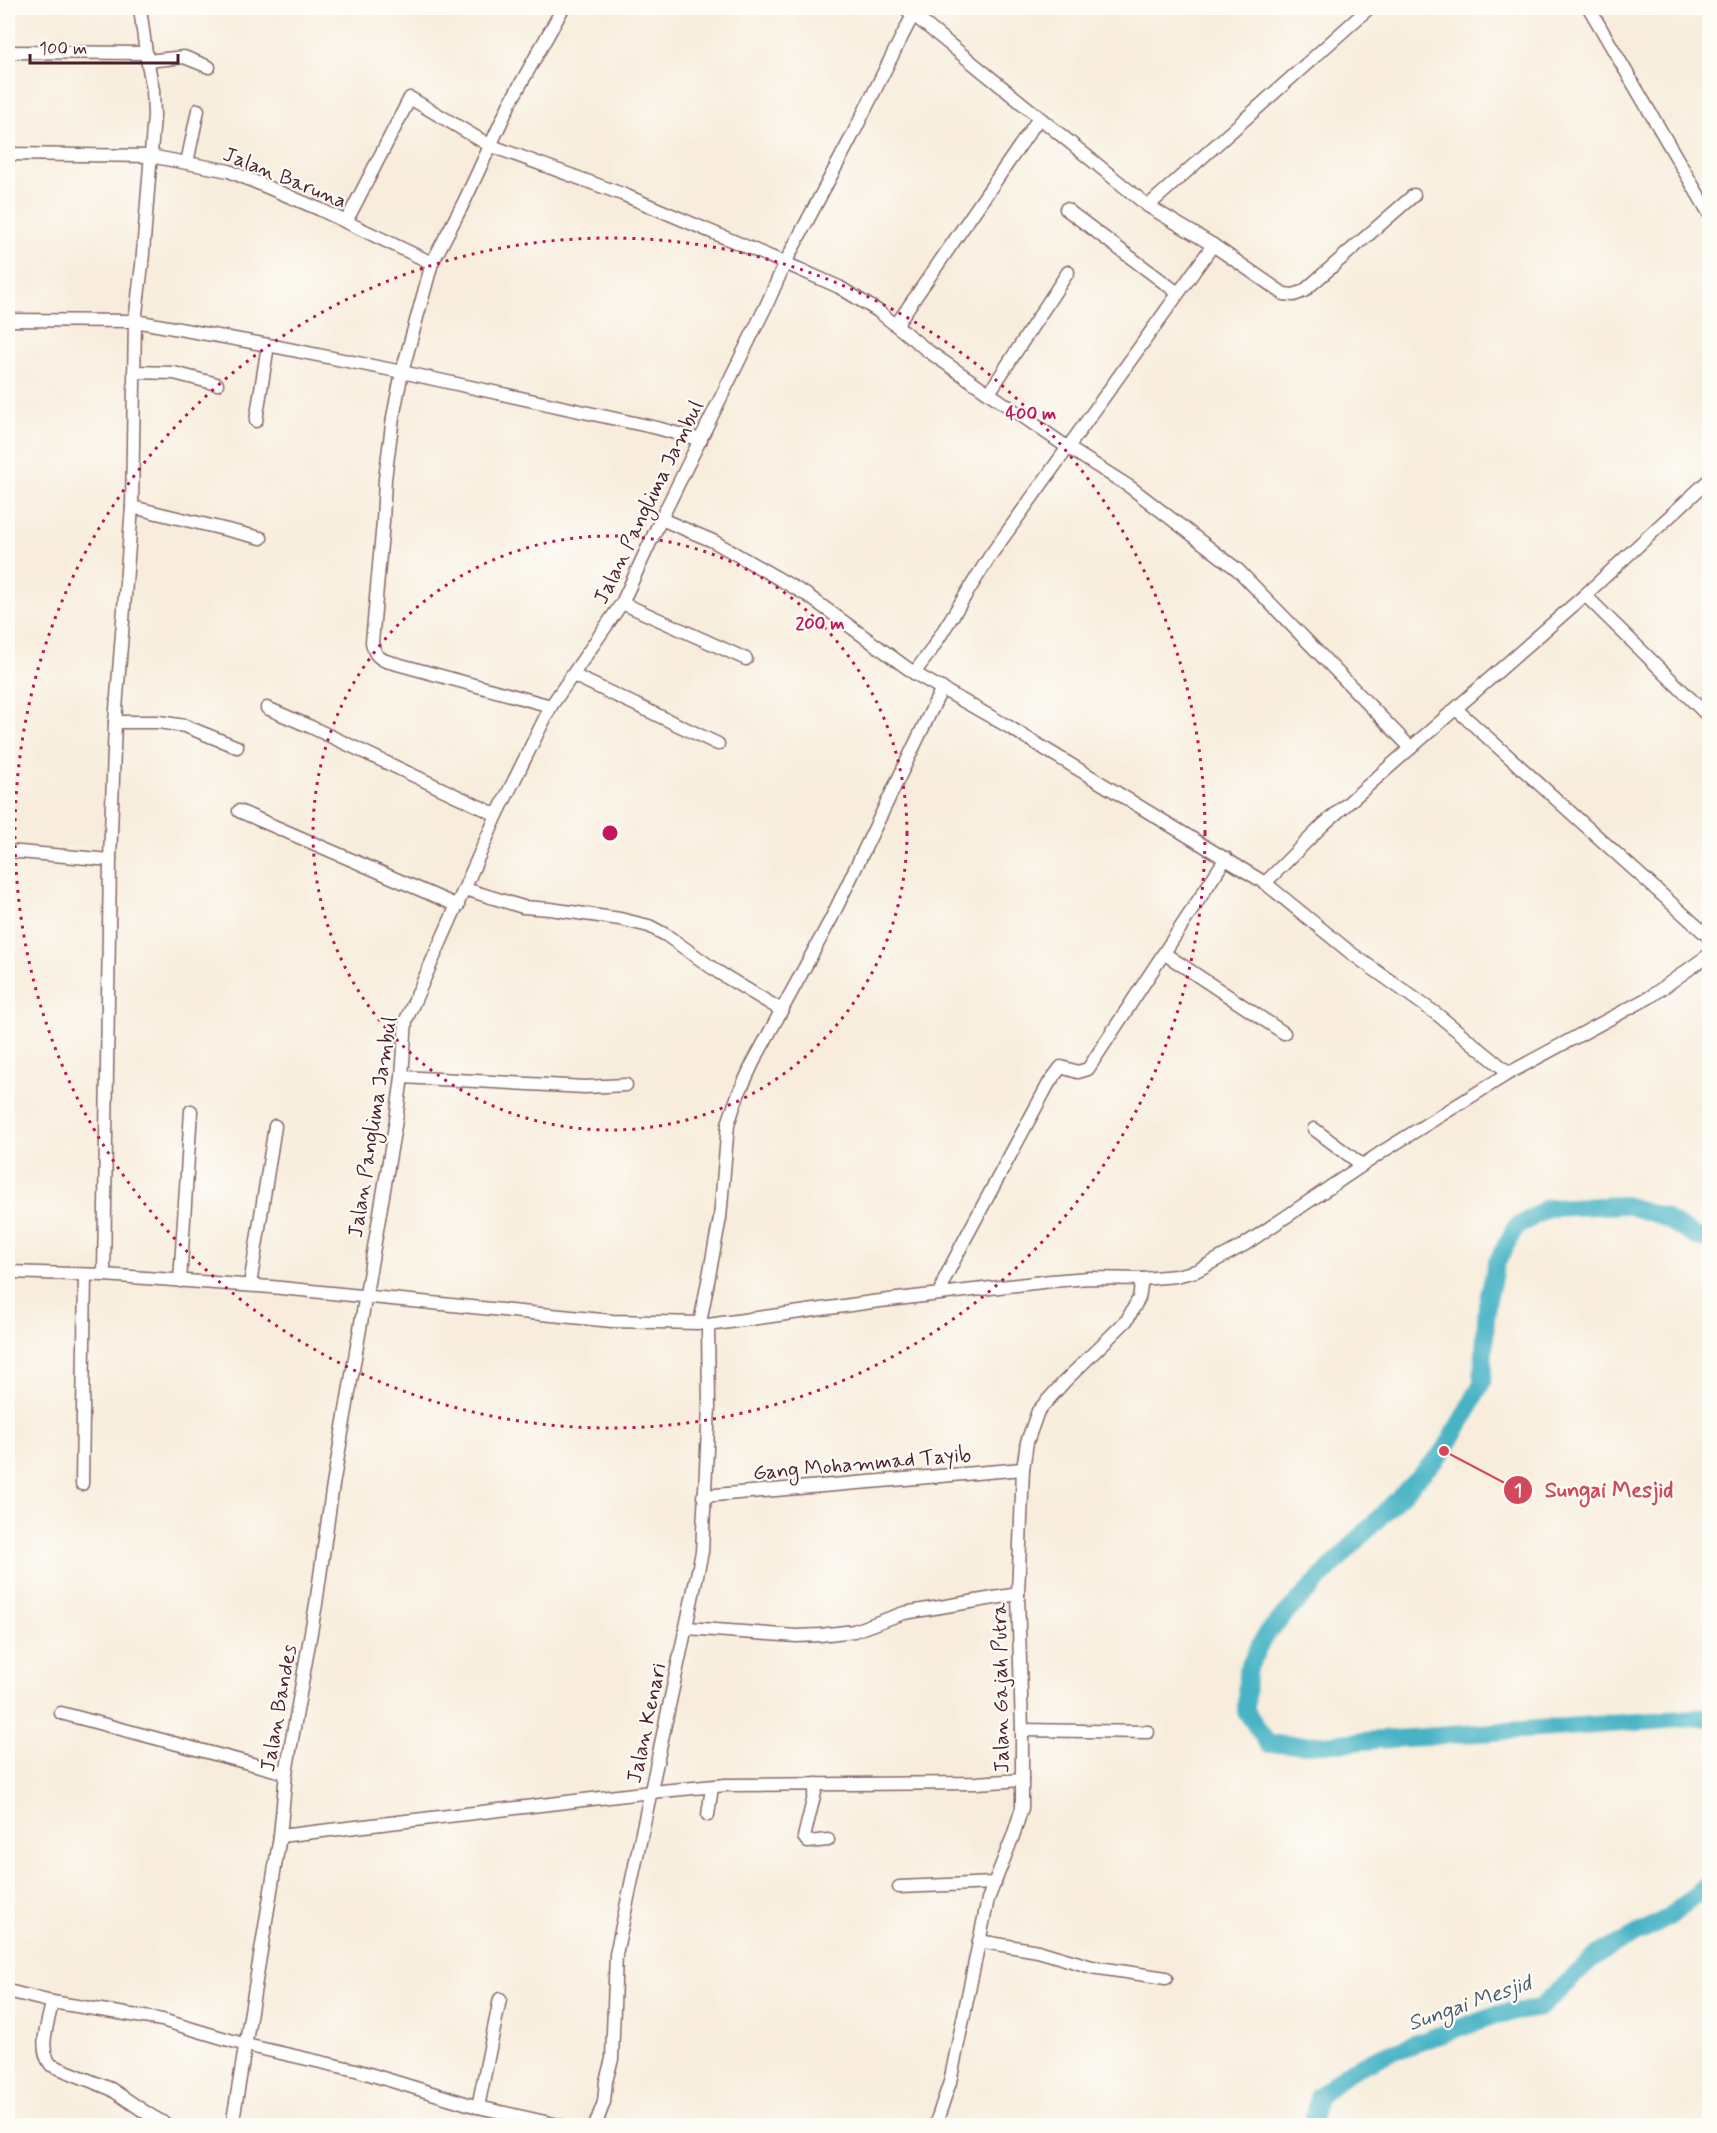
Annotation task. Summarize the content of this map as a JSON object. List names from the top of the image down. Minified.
{"streets":{"street":["Jalan Baruna","Jalan Panglima Jambul","Gang Mohammad Tayib","Jalan Gajah Putra","Jalan Bandes","Jalan Kenari"]},"crossings":[["Jalan Panglima Jambul","Jalan Bandes"],["Gang Mohammad Tayib","Jalan Gajah Putra"],["Gang Mohammad Tayib","Jalan Kenari"]],"water":["Sungai Mesjid"],"places":["Sungai Mesjid"],"scale_bar":"100 m","rings":["400 m","200 m"]}
